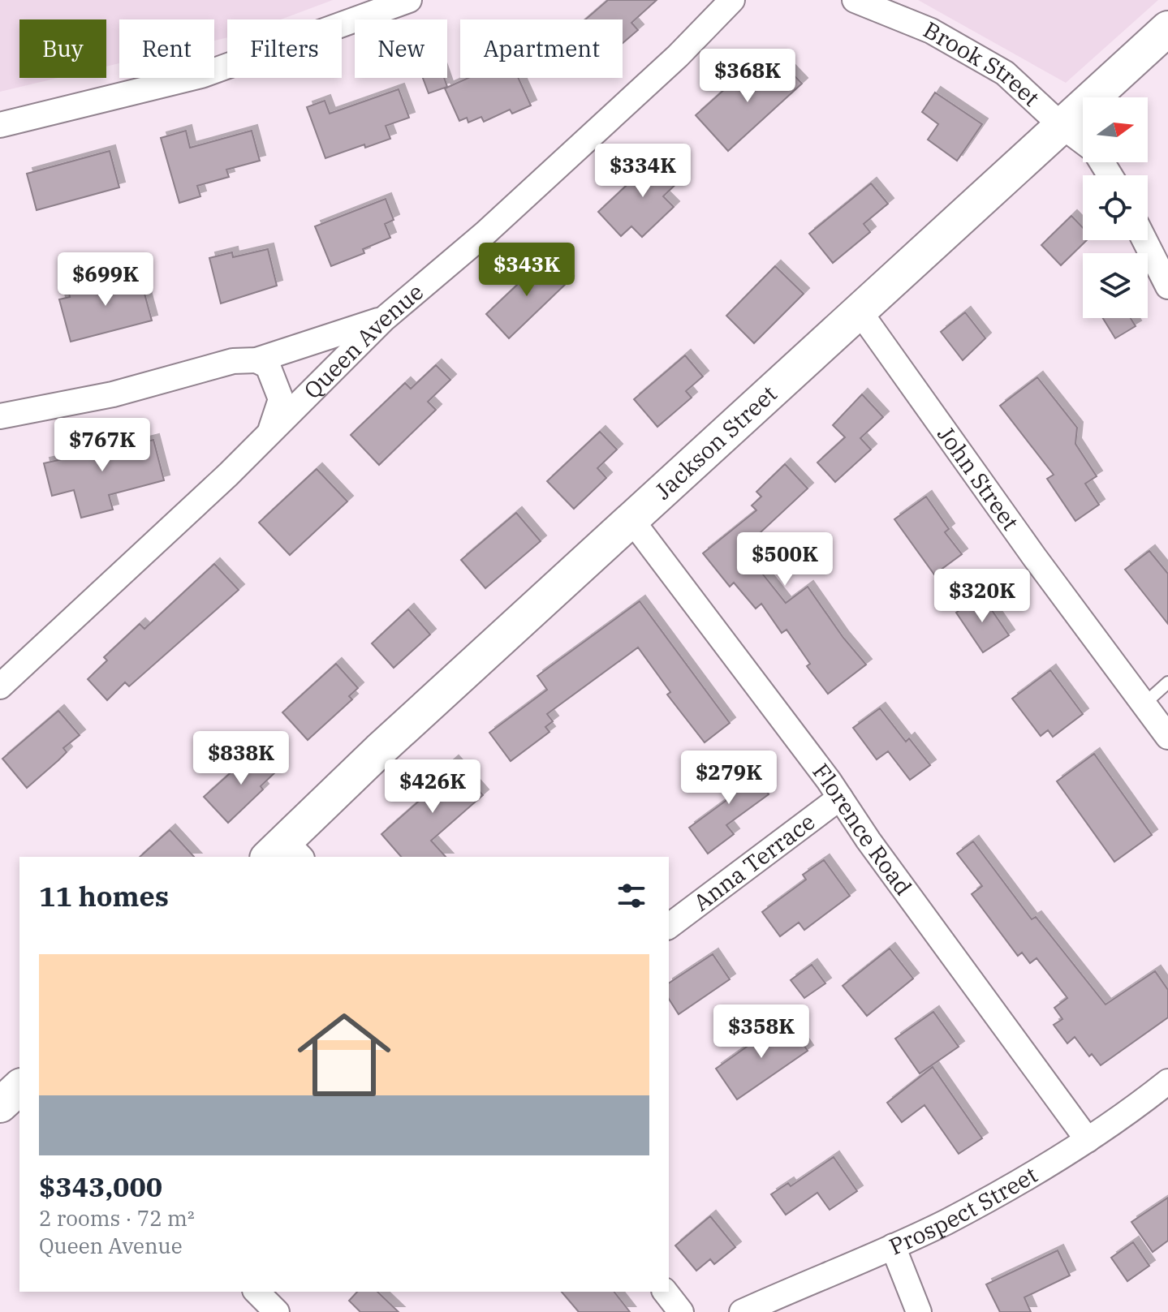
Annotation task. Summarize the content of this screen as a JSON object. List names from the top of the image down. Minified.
{"streets":{"main road":["Jackson Street"],"street":["Brook Street","Queen Avenue","John Street","Florence Road","Anna Terrace","Prospect Street"]},"crossings":[["Brook Street","Jackson Street"],["Jackson Street","John Street"],["Jackson Street","Florence Road"],["Florence Road","Anna Terrace"],["Florence Road","Prospect Street"]],"north":"right","page":{"chip":["Buy","Rent","Filters","New","Apartment"],"price":["$368K","$334K","$343K","$699K","$767K","$500K","$320K","$838K","$279K","$426K","$358K"],"heading":"11 homes","list":[{"name":"$343,000","note":"2 rooms · 72 m² · Queen Avenue"}]}}
